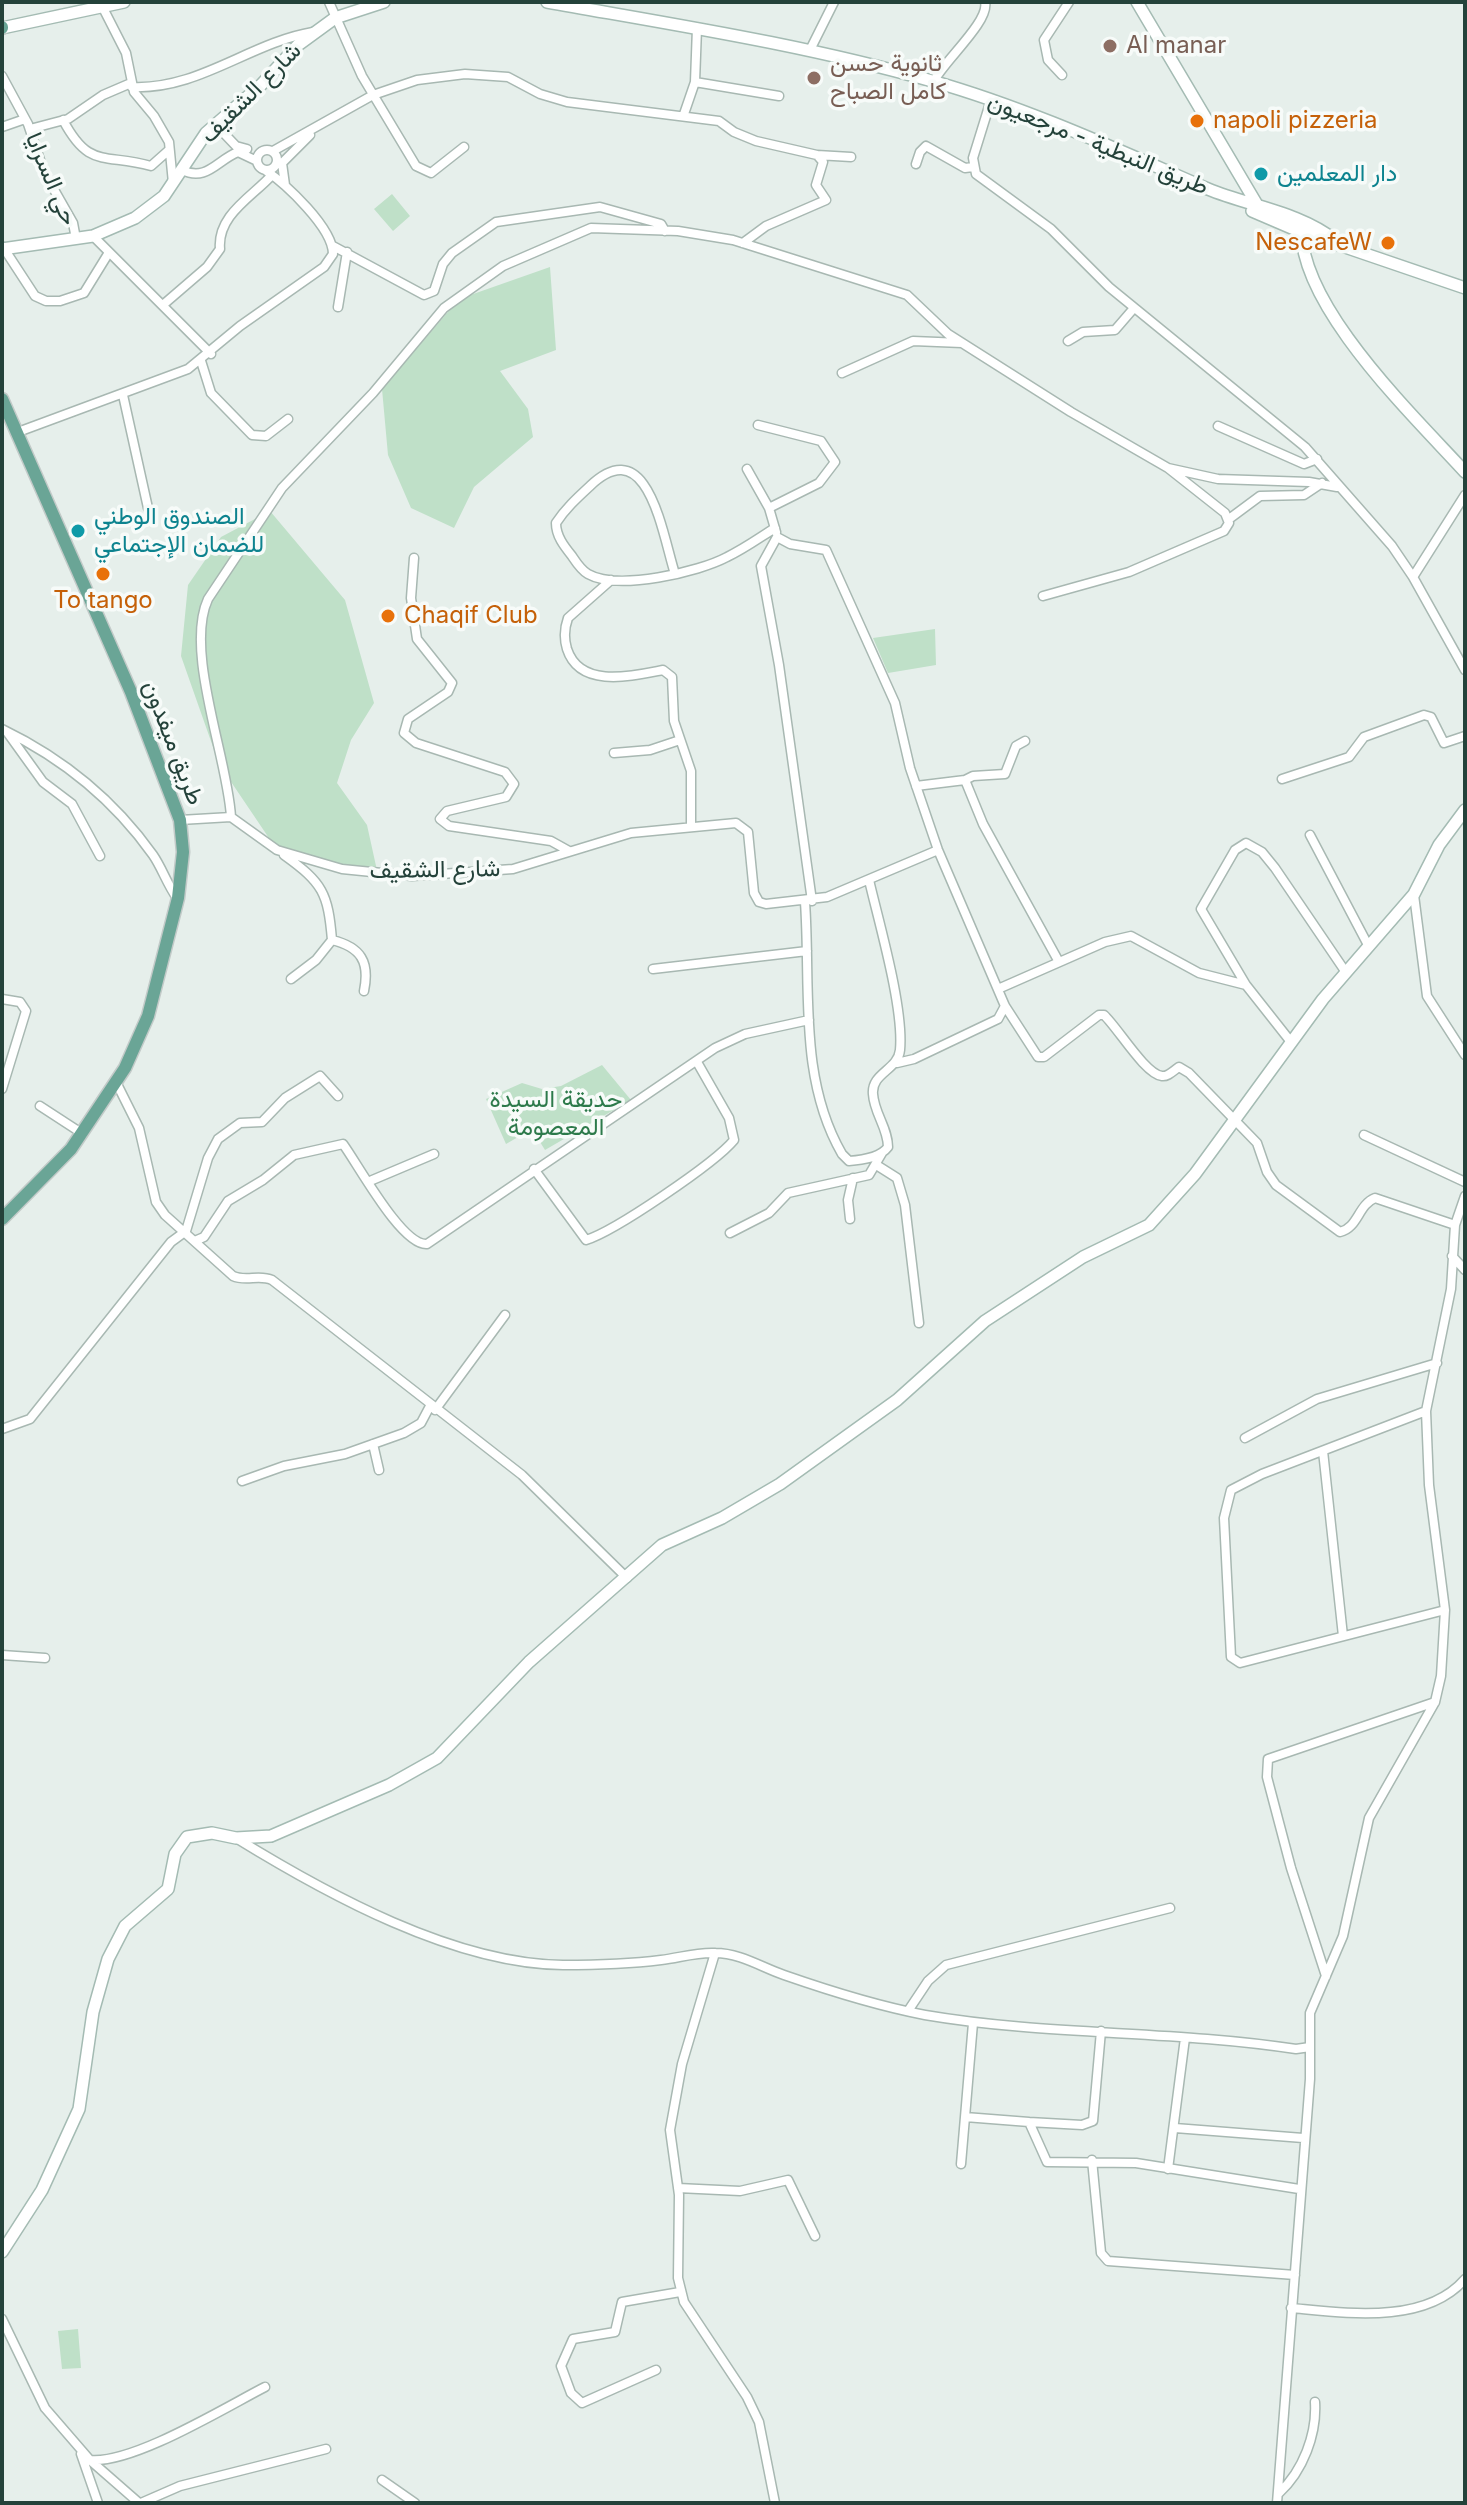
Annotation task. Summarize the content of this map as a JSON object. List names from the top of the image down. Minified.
{"streets":{"main road":["طريق ميفدون"],"street":["شارع الشقيف","طريق النبطية - مرجعيون","حي السرايا"]},"crossings":[["شارع الشقيف","حي السرايا"]],"parks":["حديقة السيدة المعصومة"],"places":["Al manar","ثانوية حسن كامل الصباح","napoli pizzeria","دار المعلمين","NescafeW","الصندوق الوطني للضمان الإجتماعي","To tango","Chaqif Club"]}
